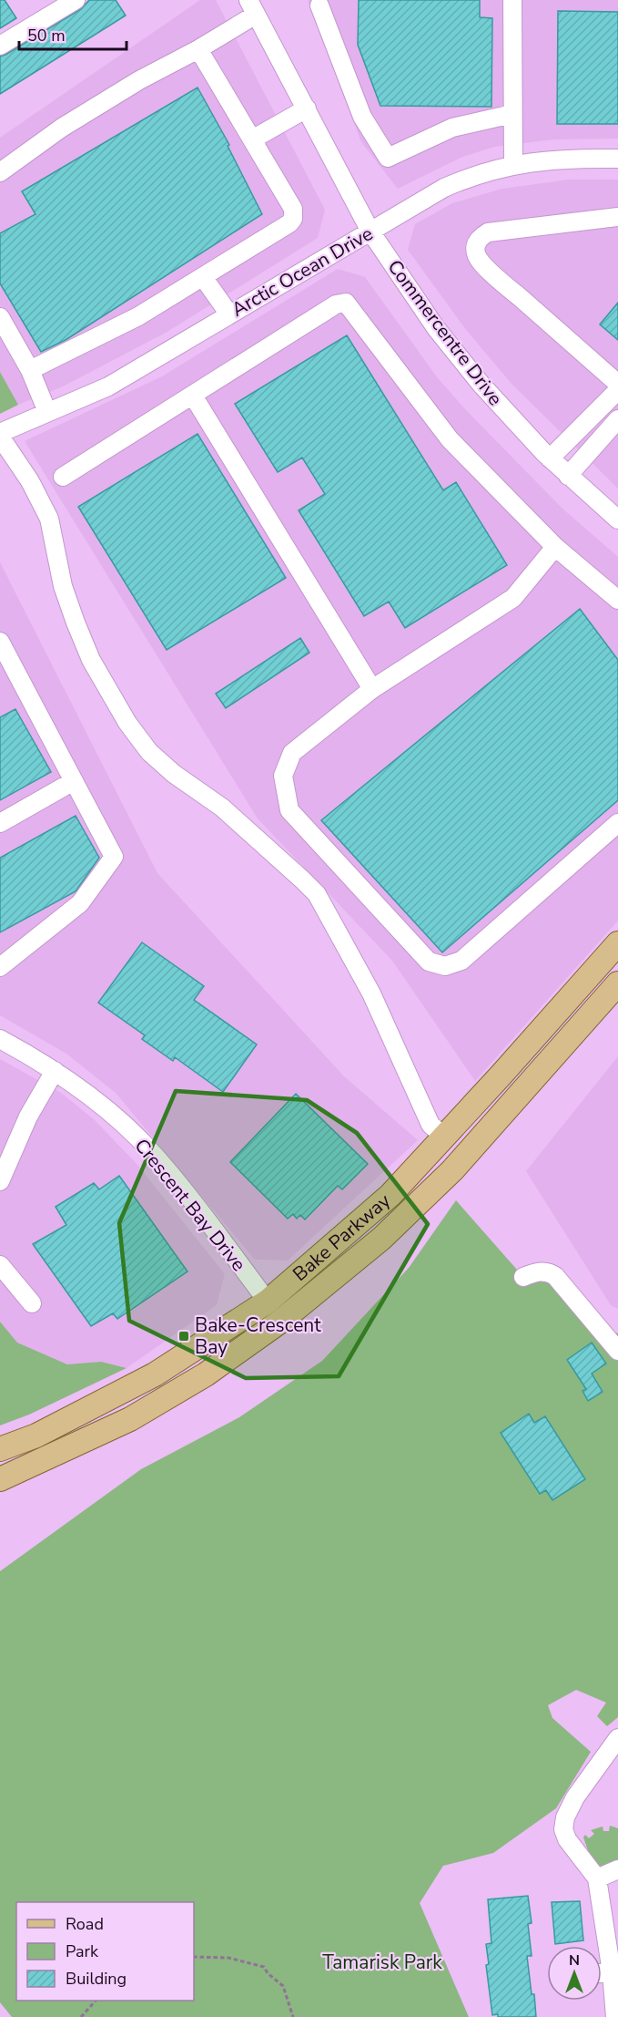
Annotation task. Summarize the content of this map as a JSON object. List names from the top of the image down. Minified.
{"streets":{"main road":["Bake Parkway"],"street":["Arctic Ocean Drive","Commercentre Drive","Crescent Bay Drive"]},"crossings":[["Arctic Ocean Drive","Commercentre Drive"],["Crescent Bay Drive","Bake Parkway"]],"parks":["Tamarisk Park"],"places":{"transit":["Bake-Crescent Bay"]},"legend":["Road","Park","Building"],"scale_bar":"50 m","north":"top"}
